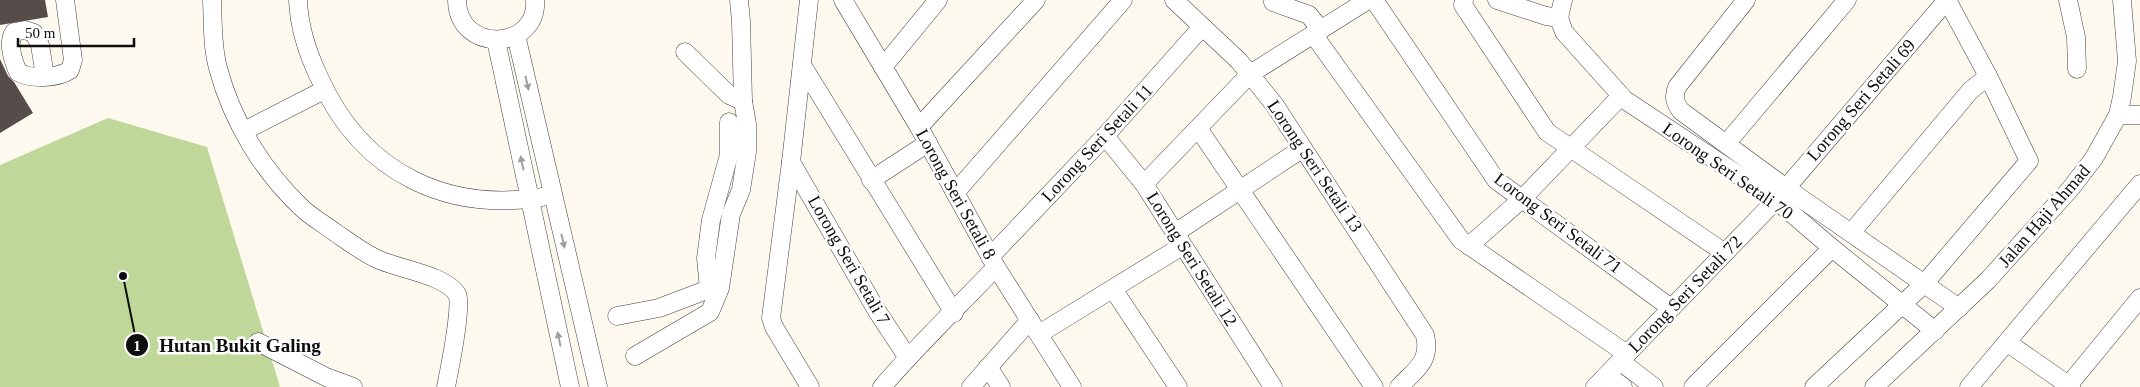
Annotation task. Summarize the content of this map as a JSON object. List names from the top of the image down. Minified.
{"streets":{"street":["Lorong Seri Setali 69","Lorong Seri Setali 11","Lorong Seri Setali 13","Lorong Seri Setali 70","Lorong Seri Setali 8","Jalan Haji Ahmad","Lorong Seri Setali 71","Lorong Seri Setali 12","Lorong Seri Setali 7","Lorong Seri Setali 72"]},"crossings":[["Lorong Seri Setali 69","Lorong Seri Setali 70"],["Lorong Seri Setali 69","Lorong Seri Setali 72"],["Lorong Seri Setali 11","Lorong Seri Setali 13"],["Lorong Seri Setali 11","Lorong Seri Setali 8"],["Lorong Seri Setali 11","Lorong Seri Setali 12"],["Lorong Seri Setali 11","Lorong Seri Setali 7"],["Lorong Seri Setali 70","Jalan Haji Ahmad"],["Lorong Seri Setali 70","Lorong Seri Setali 72"],["Lorong Seri Setali 71","Lorong Seri Setali 72"]],"places":["Hutan Bukit Galing"],"scale_bar":"50 m"}
